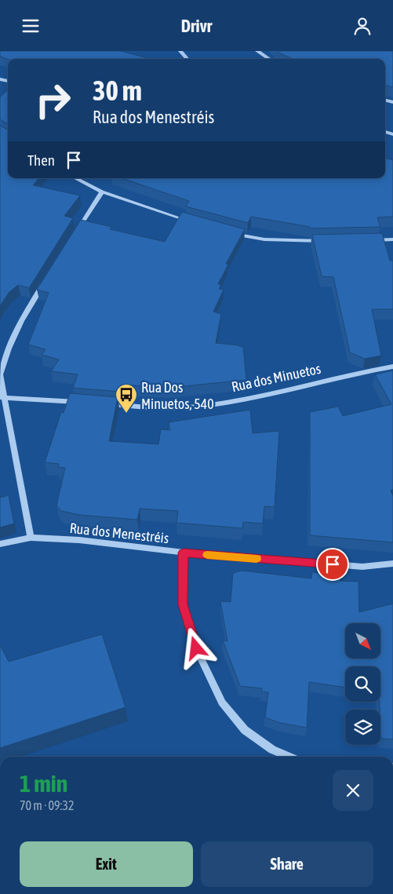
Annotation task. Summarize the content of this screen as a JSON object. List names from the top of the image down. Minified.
{"streets":{"street":["Rua dos Minuetos","Rua dos Menestréis"]},"places":{"bus stop":["Rua Dos Minuetos, 540"]},"north":"bottom right","page":{"header":"Drivr","turn":["30 m","Rua dos Menestréis"],"then":"Then","heading":["1 min","70 m · 09:32"],"buttons":["Exit","Share"]}}
